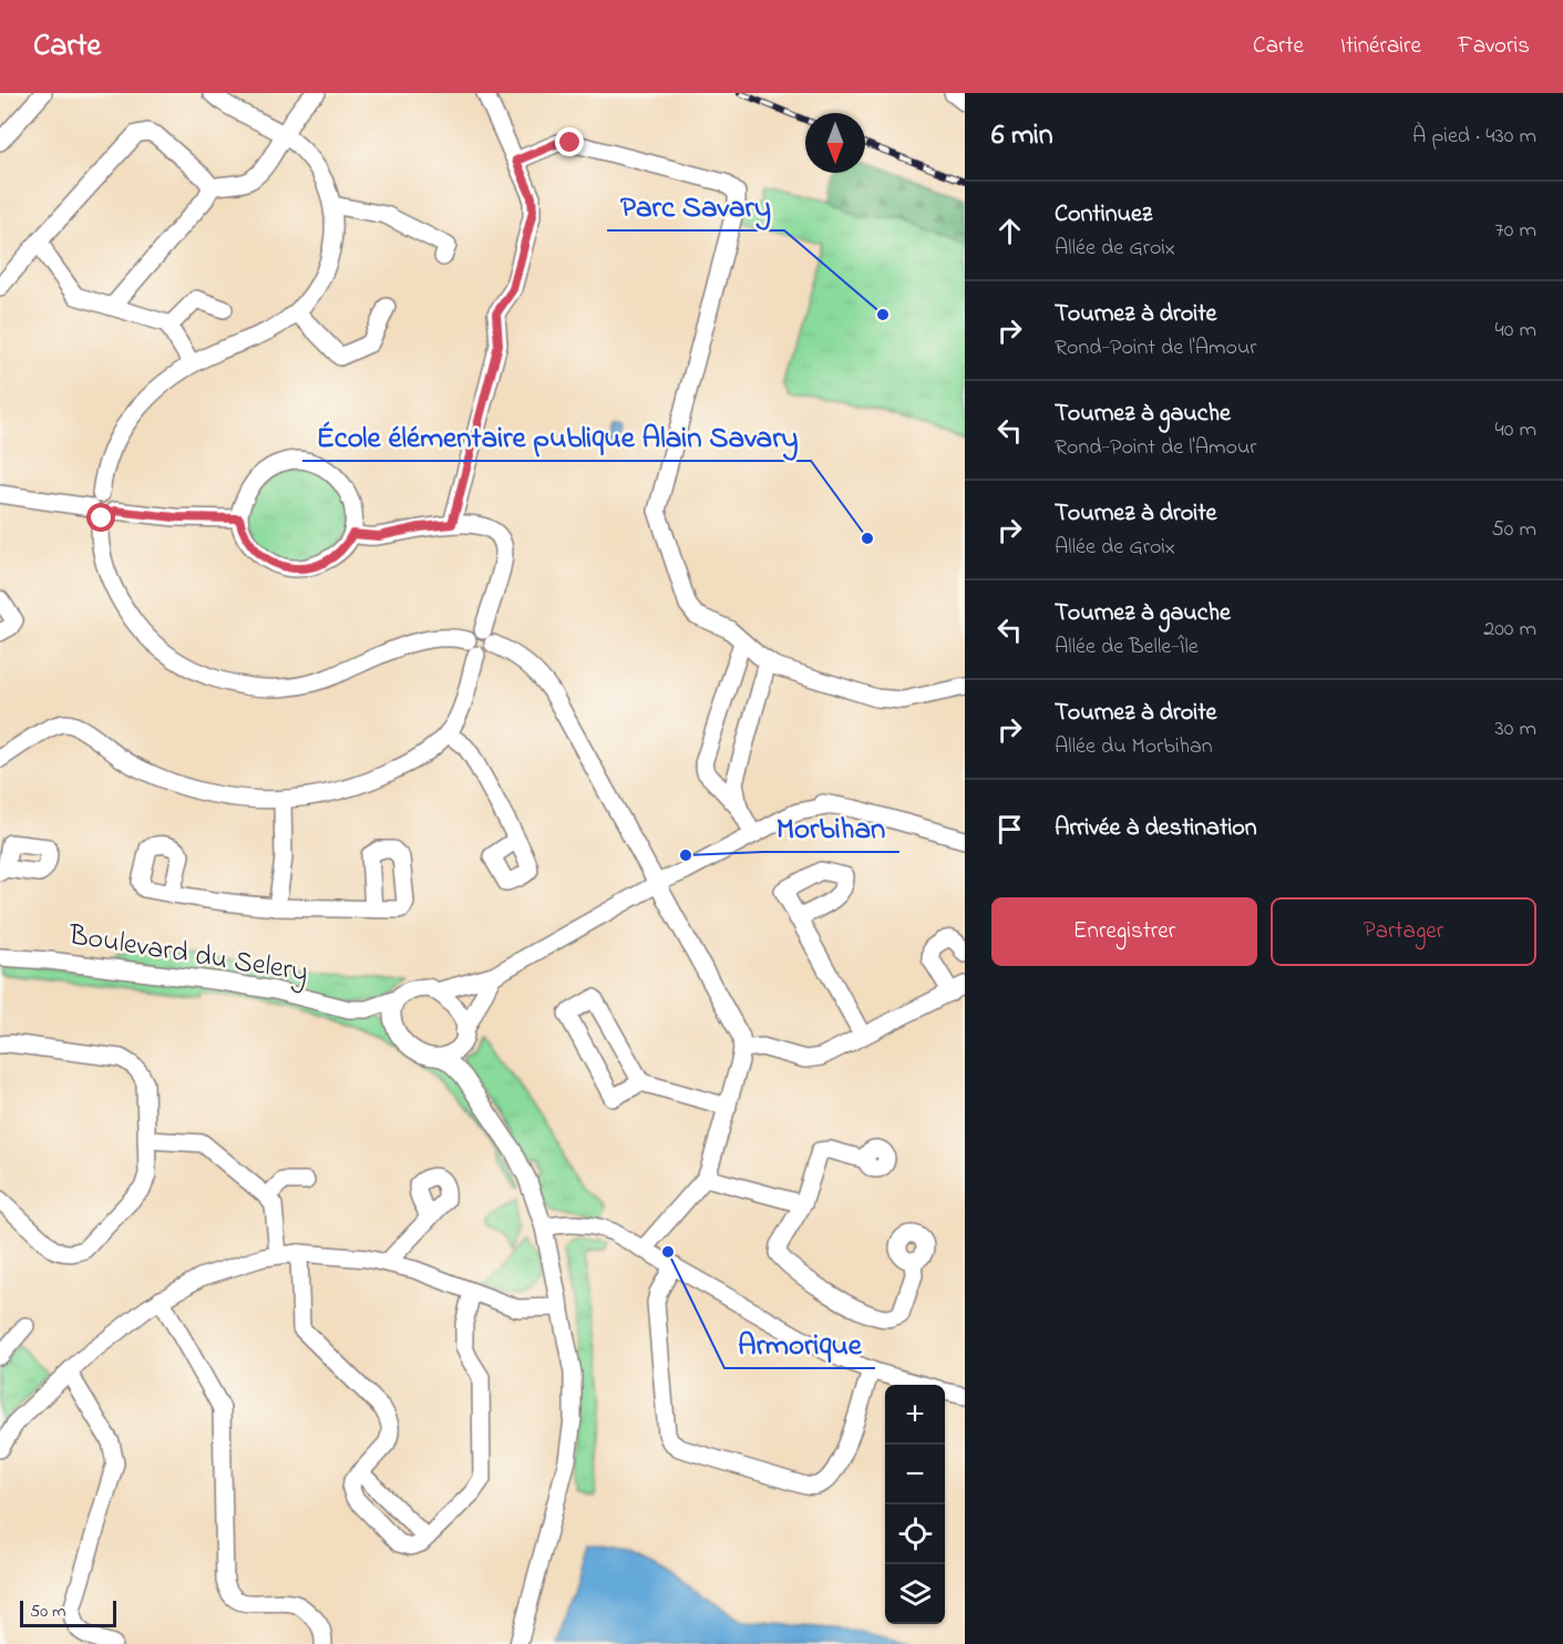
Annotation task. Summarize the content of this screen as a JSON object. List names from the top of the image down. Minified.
{"streets":{"street":["Boulevard du Selery"]},"places":["Parc Savary","École élémentaire publique Alain Savary","Morbihan","Armorique"],"scale_bar":"50 m","north":"bottom","page":{"header":"Carte","nav":["Carte","Itinéraire","Favoris"],"heading":["6 min","À pied · 430 m"],"list":[["Continuez","Allée de Groix","70 m"],["Tournez à droite","Rond-Point de l'Amour","40 m"],["Tournez à gauche","Rond-Point de l'Amour","40 m"],["Tournez à droite","Allée de Groix","50 m"],["Tournez à gauche","Allée de Belle-Île","200 m"],["Tournez à droite","Allée du Morbihan","30 m"],"Arrivée à destination"],"buttons":["Enregistrer","Partager"],"map_buttons":["+","−"],"scale":"50 m"}}
